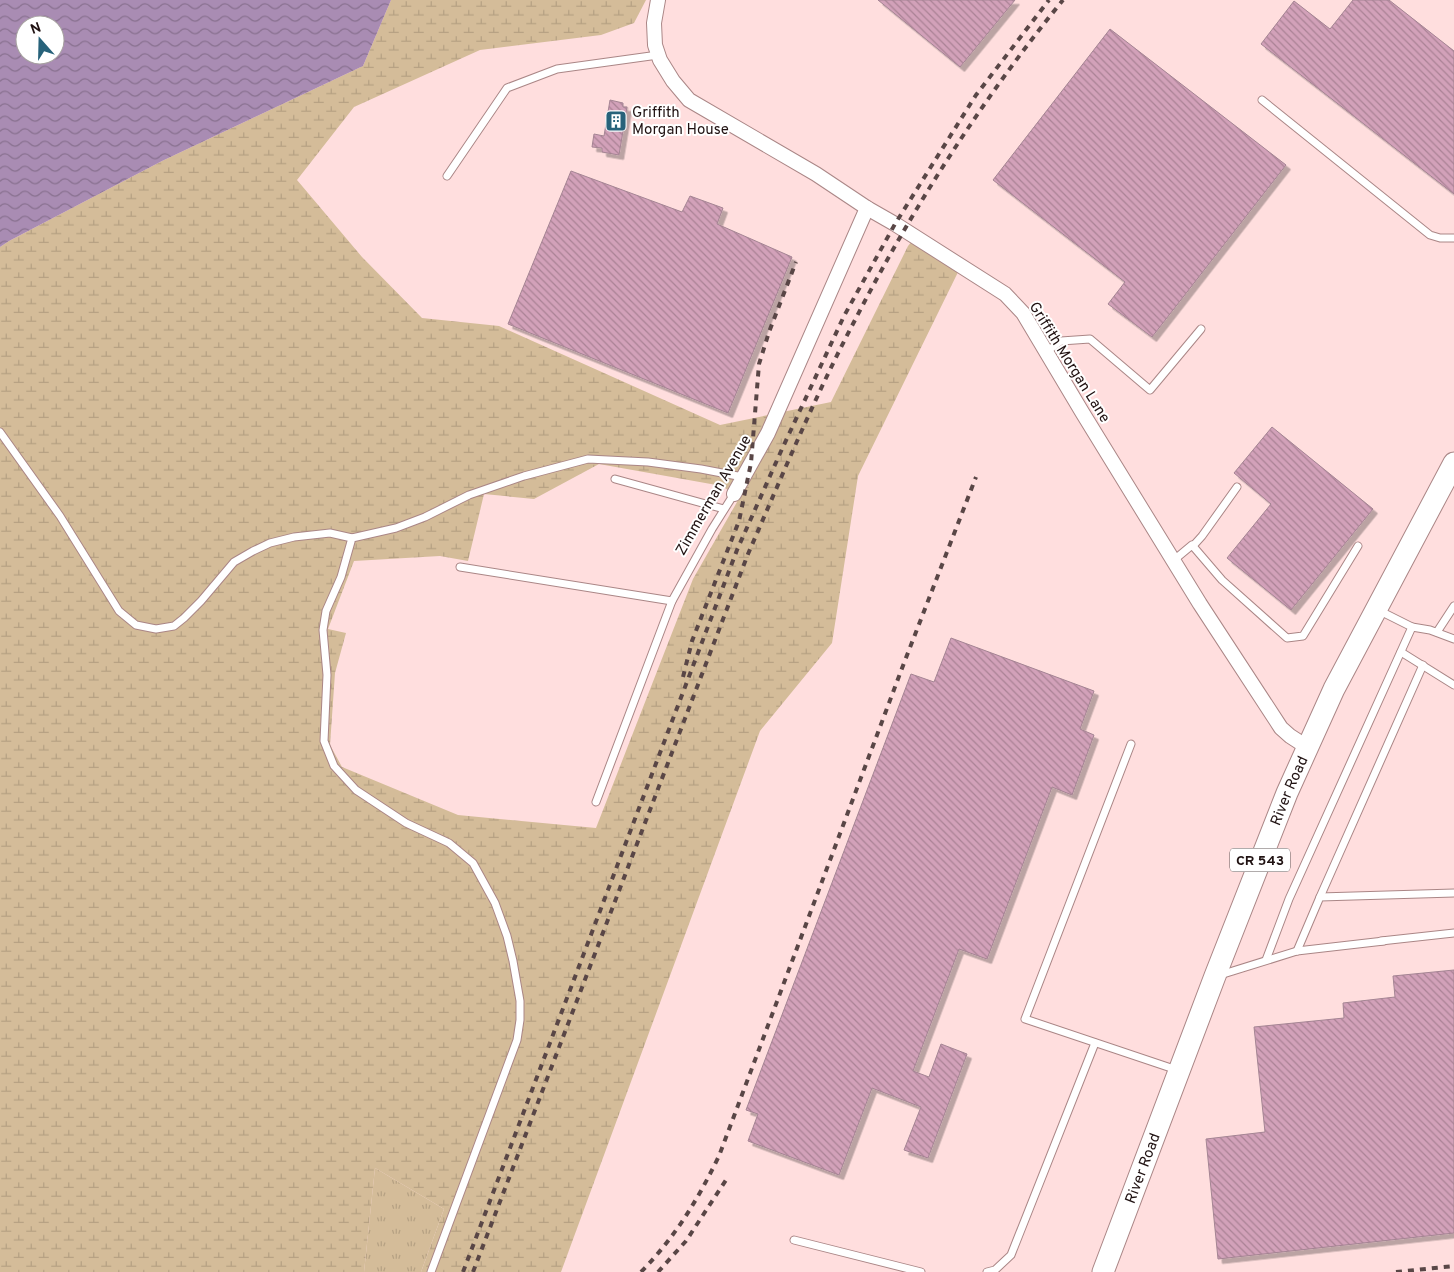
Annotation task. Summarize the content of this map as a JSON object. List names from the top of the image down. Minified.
{"streets":{"main road":["River Road","CR 543"],"street":["Griffith Morgan Lane","Zimmerman Avenue"]},"crossings":[["Griffith Morgan Lane","Zimmerman Avenue"],["Griffith Morgan Lane","River Road"]],"places":{"building":["Griffith Morgan House"]},"north":"top"}
